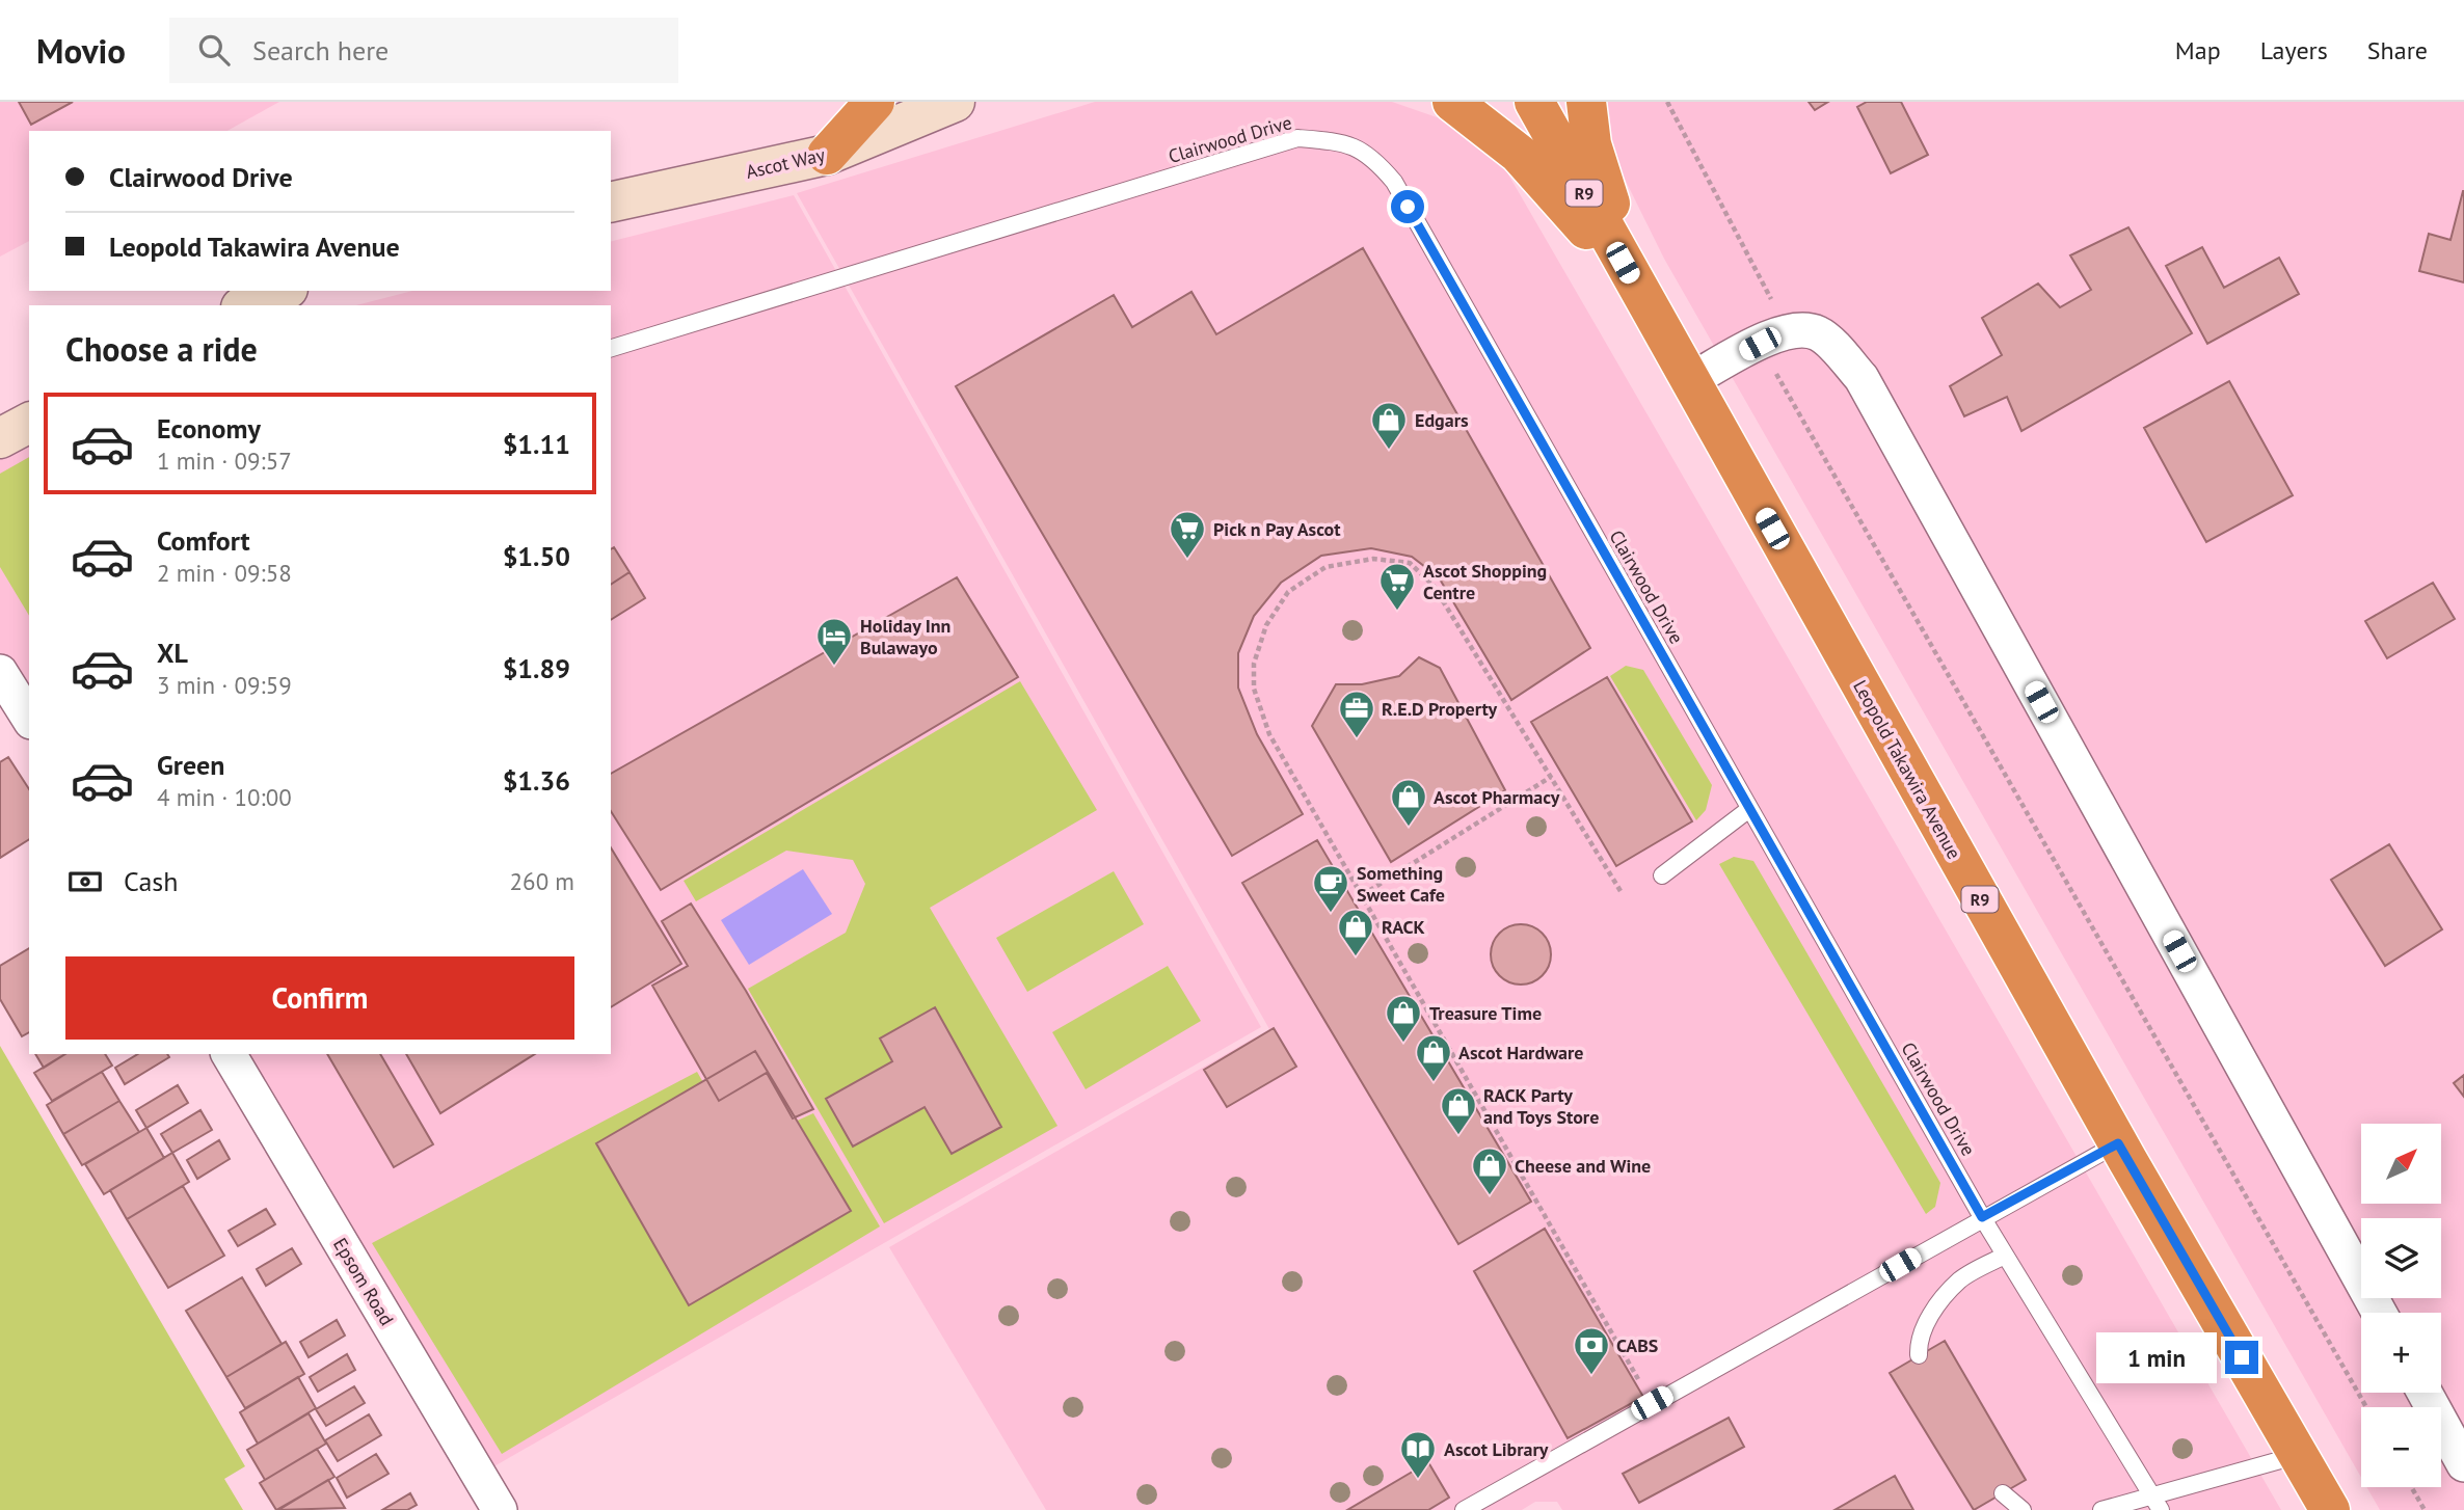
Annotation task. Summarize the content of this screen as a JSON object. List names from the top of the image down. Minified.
{"streets":{"highway":["R9","Leopold Takawira Avenue"],"main road":["Ascot Way"],"street":["Epsom Road"],"lane":["Clairwood Drive"]},"places":{"shop":["Edgars","Ascot Pharmacy","RACK","Treasure Time","Ascot Hardware","RACK Party and Toys Store","Cheese and Wine"],"supermarket":["Pick n Pay Ascot","Ascot Shopping Centre"],"hotel":["Holiday Inn Bulawayo"],"office":["R.E.D Property"],"cafe":["Something Sweet Cafe"],"bank":["CABS"],"library":["Ascot Library"]},"north":"top right","page":{"header":"Movio","search":"Search here","nav":["Map","Layers","Share"],"banner":["Clairwood Drive","Leopold Takawira Avenue"],"heading":"Choose a ride","list":[{"name":"Economy","note":"1 min · 09:57","value":"$1.11"},{"name":"Comfort","note":"2 min · 09:58","value":"$1.50"},{"name":"XL","note":"3 min · 09:59","value":"$1.89"},{"name":"Green","note":"4 min · 10:00","value":"$1.36"}],"pay":["Cash","260 m"],"buttons":"Confirm","map_buttons":["+","−"],"bubble":"1 min"}}
